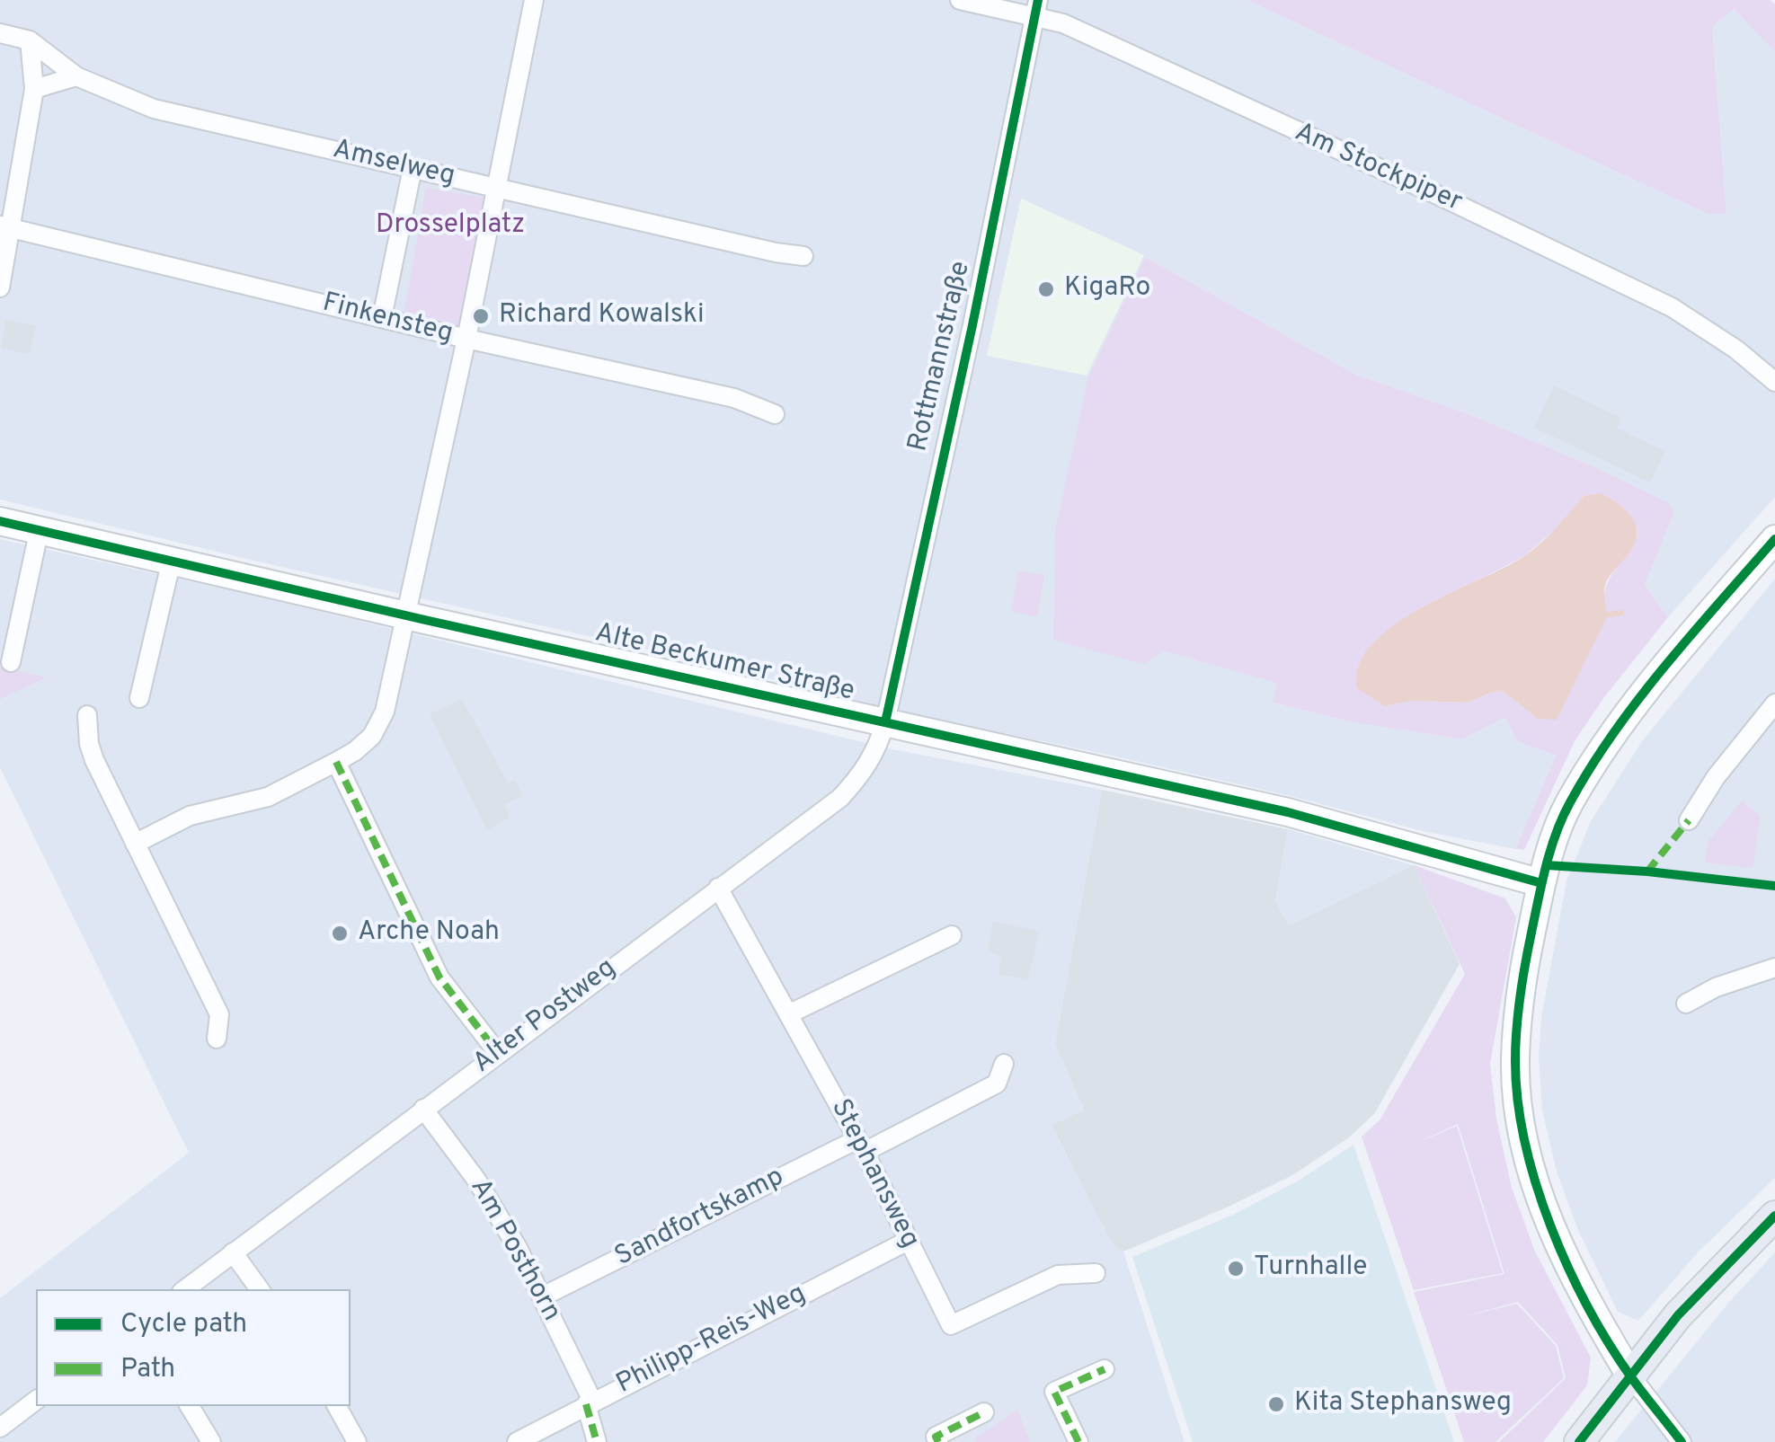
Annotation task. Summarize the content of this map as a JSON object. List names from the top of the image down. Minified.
{"streets":{"street":["Amselweg","Am Stockpiper","Finkensteg","Rottmannstraße","Alte Beckumer Straße","Alter Postweg","Stephansweg","Sandfortskamp","Am Posthorn","Philipp-Reis-Weg"]},"crossings":[["Am Stockpiper","Rottmannstraße"],["Rottmannstraße","Alte Beckumer Straße"],["Rottmannstraße","Alter Postweg"],["Alte Beckumer Straße","Alter Postweg"],["Alter Postweg","Stephansweg"],["Alter Postweg","Am Posthorn"],["Stephansweg","Sandfortskamp"],["Stephansweg","Philipp-Reis-Weg"],["Sandfortskamp","Am Posthorn"],["Am Posthorn","Philipp-Reis-Weg"]],"parks":["Drosselplatz"],"places":["KigaRo","Richard Kowalski","Arche Noah","Turnhalle","Kita Stephansweg"],"legend":["Cycle path","Path"]}
